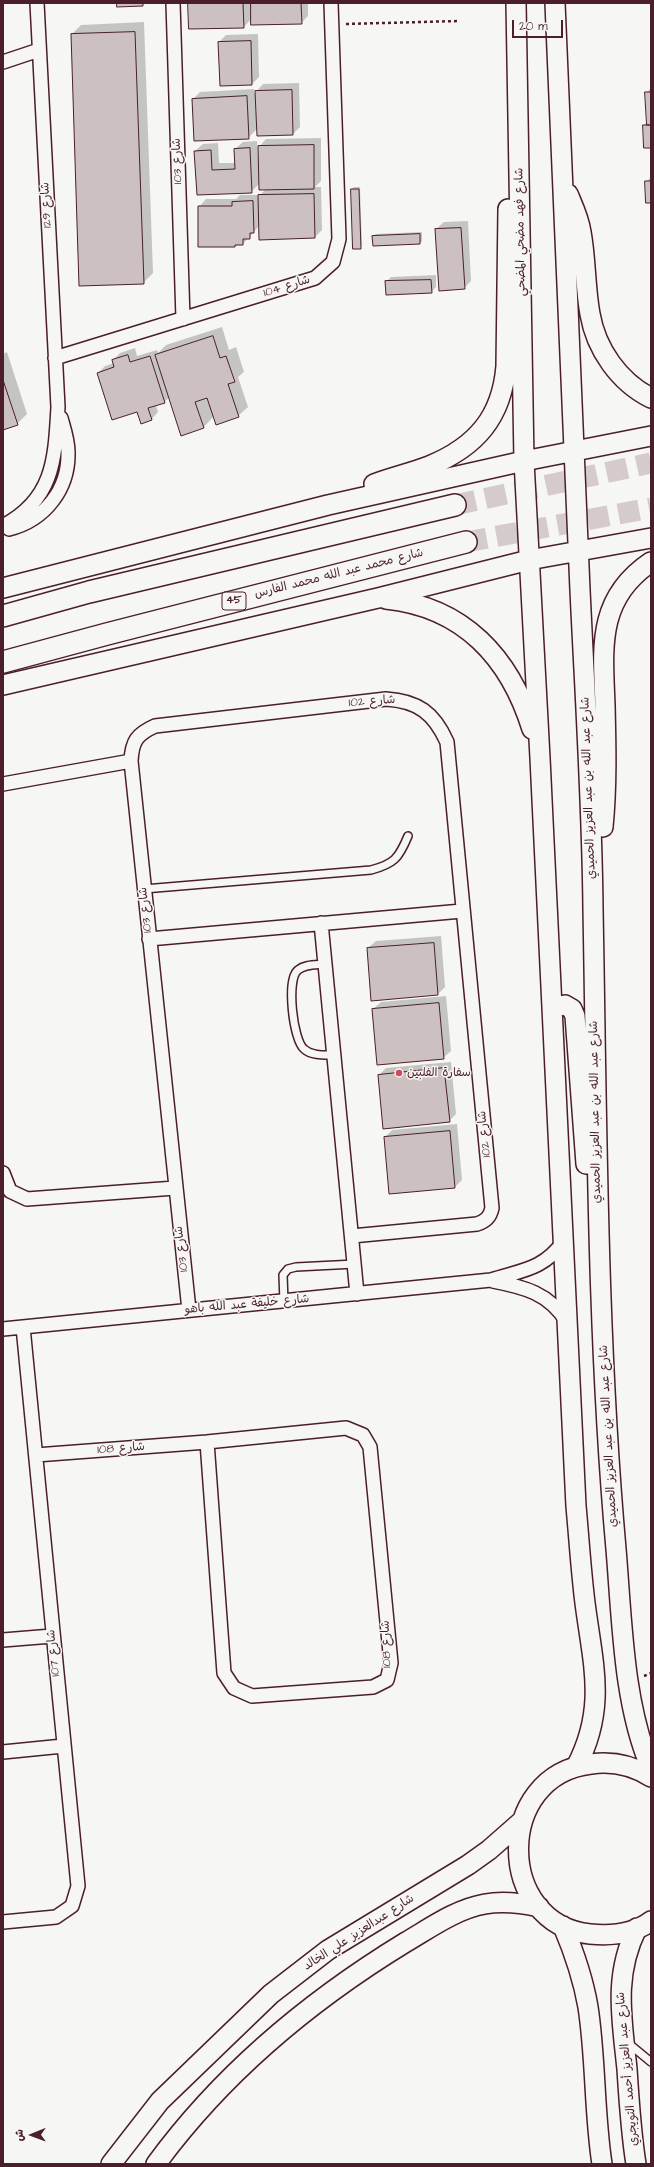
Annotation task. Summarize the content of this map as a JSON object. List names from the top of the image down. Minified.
{"streets":{"main road":["شارع محمد عبد الله محمد الفارس","45"],"street":["شارع 103","شارع 129","شارع فهد مضحي المضحي","شارع 104","شارع 102","شارع عبد الله بن عبد العزيز الحميدي","شارع خليفة عبد الله باهو","شارع 108","شارع 107","شارع عبدالعزيز علي الخالد","شارع عبد العزيز أحمد التويجري"]},"crossings":[["شارع 103","شارع 104"],["شارع 103","شارع 102"],["شارع 103","شارع خليفة عبد الله باهو"],["شارع 129","شارع 104"],["شارع خليفة عبد الله باهو","شارع 107"],["شارع 108","شارع 107"]],"places":["سفارة الفلبين"],"scale_bar":"20 m","north":"left"}
